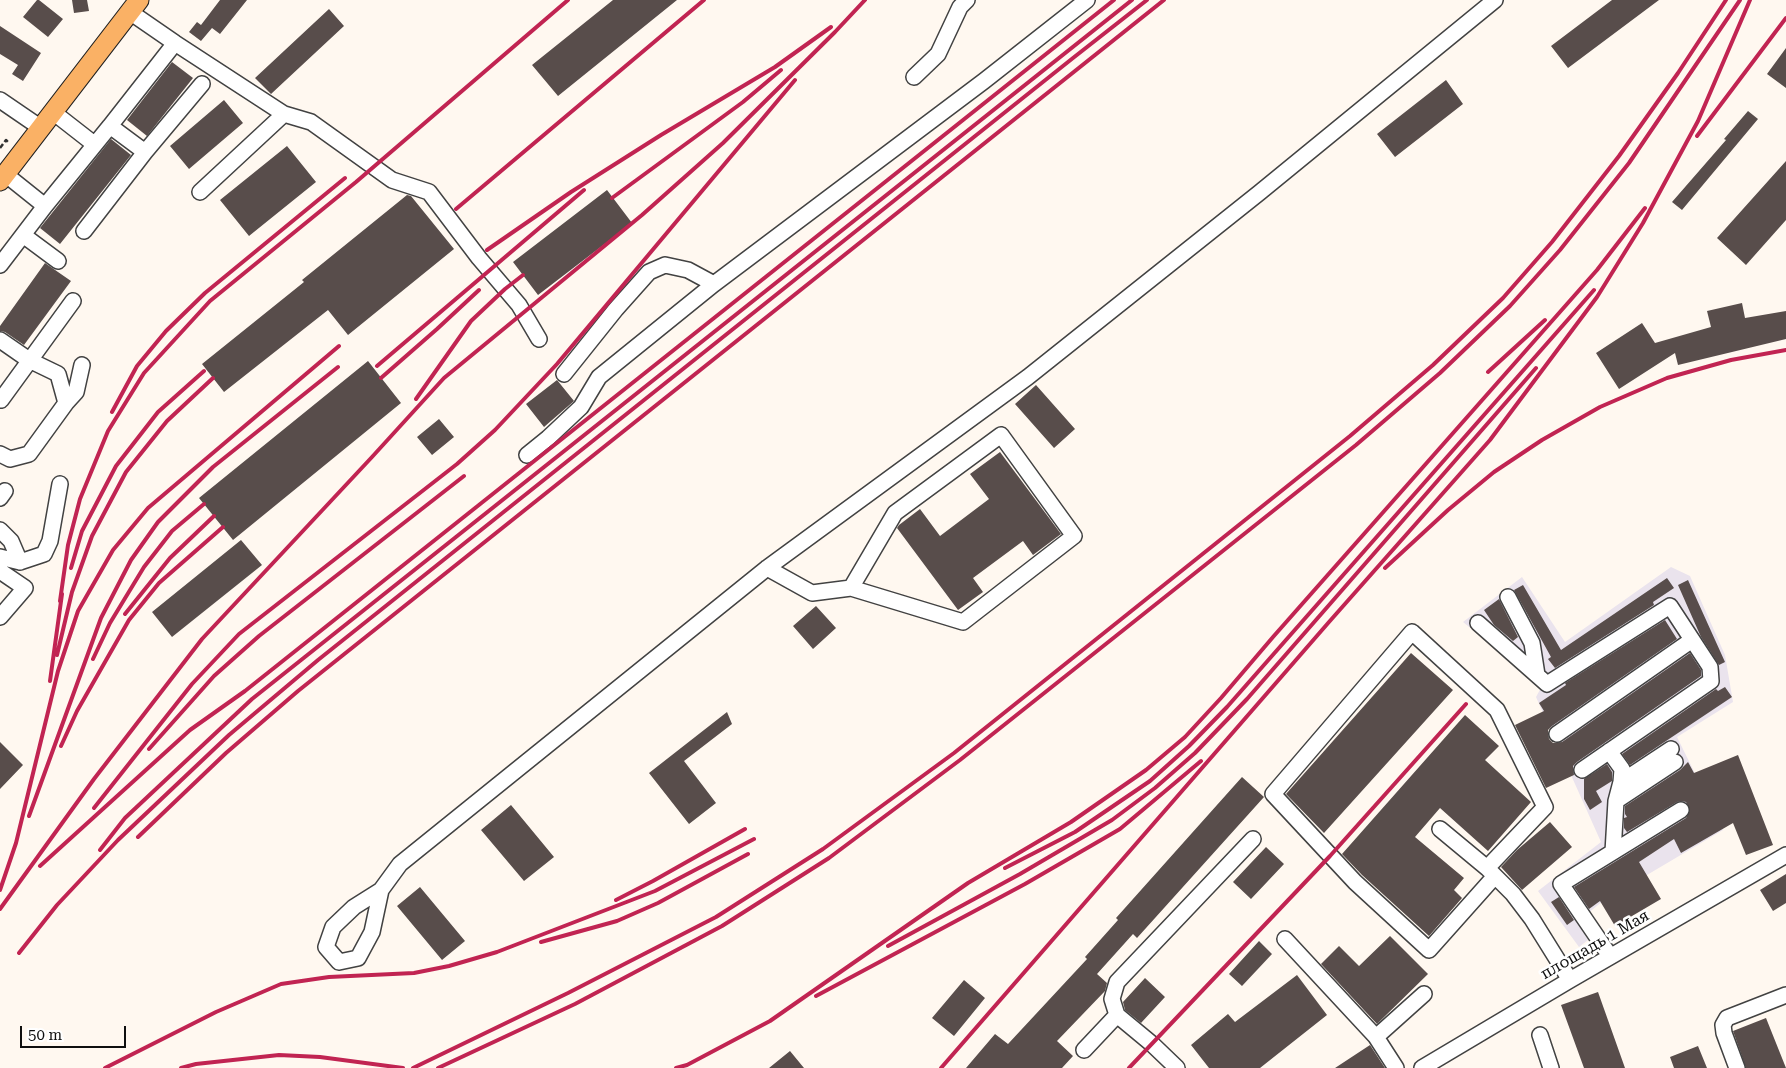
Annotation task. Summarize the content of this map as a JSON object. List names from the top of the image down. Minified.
{"streets":{"street":["площадь 1 Мая"]},"scale_bar":"50 m"}
